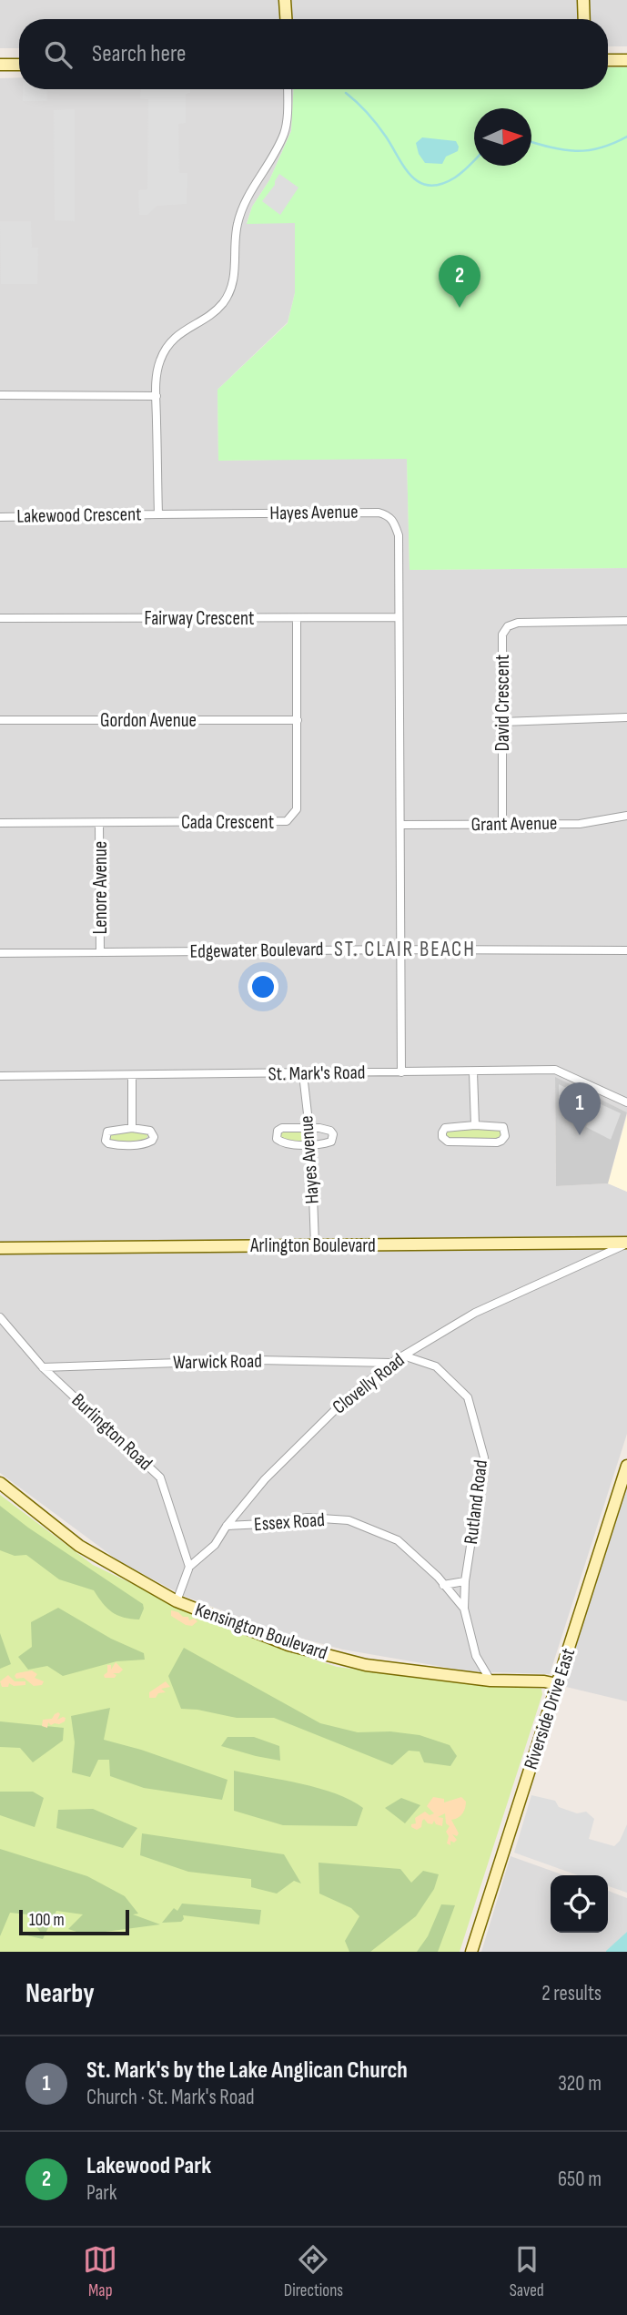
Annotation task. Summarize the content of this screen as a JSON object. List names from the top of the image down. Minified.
{"streets":{"street":["Hayes Avenue","Lakewood Crescent","Fairway Crescent","David Crescent","Gordon Avenue","Cada Crescent","Grant Avenue","Lenore Avenue","Edgewater Boulevard","St. Mark's Road","Arlington Boulevard","Warwick Road","Clovelly Road","Burlington Road","Rutland Road","Essex Road","Kensington Boulevard","Riverside Drive East"]},"crossings":[["Hayes Avenue","Lakewood Crescent"],["Hayes Avenue","Fairway Crescent"],["Hayes Avenue","Grant Avenue"],["Hayes Avenue","Edgewater Boulevard"],["Hayes Avenue","St. Mark's Road"],["Hayes Avenue","Arlington Boulevard"],["Fairway Crescent","Cada Crescent"],["David Crescent","Grant Avenue"],["Gordon Avenue","Cada Crescent"],["Cada Crescent","Lenore Avenue"],["Lenore Avenue","Edgewater Boulevard"],["Arlington Boulevard","Clovelly Road"],["Warwick Road","Clovelly Road"],["Warwick Road","Burlington Road"],["Clovelly Road","Burlington Road"],["Clovelly Road","Rutland Road"],["Clovelly Road","Essex Road"],["Clovelly Road","Kensington Boulevard"],["Rutland Road","Essex Road"],["Rutland Road","Kensington Boulevard"],["Kensington Boulevard","Riverside Drive East"]],"districts":["ST. CLAIR BEACH"],"scale_bar":"100 m","north":"right","page":{"search":"Search here","pins":["2","1"],"scale":"100 m","heading":["Nearby","2 results"],"list":[{"mark":"1","name":"St. Mark's by the Lake Anglican Church","note":"Church · St. Mark's Road","value":"320 m"},{"mark":"2","name":"Lakewood Park","note":"Park","value":"650 m"}],"nav":["Map","Directions","Saved"]}}
